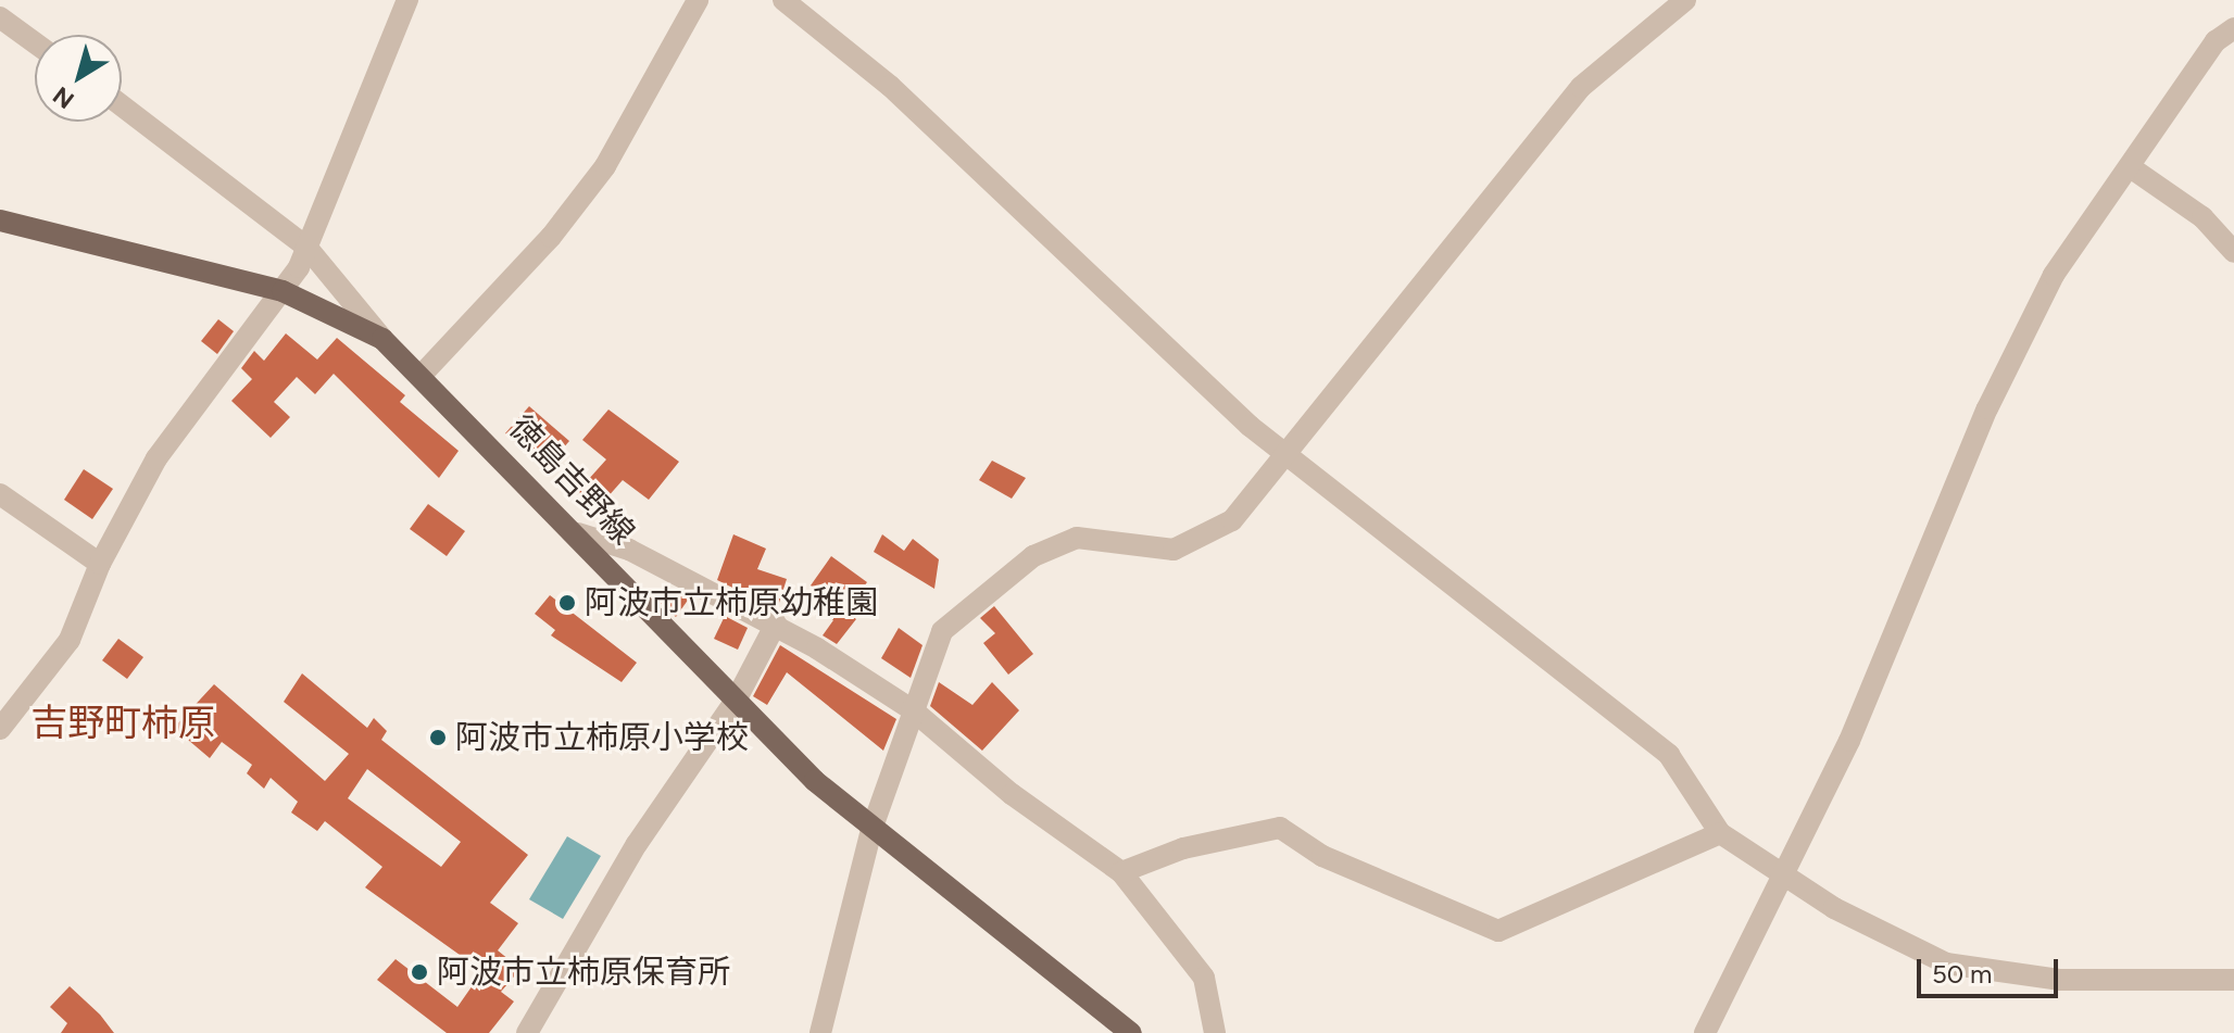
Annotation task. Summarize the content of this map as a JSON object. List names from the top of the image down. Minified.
{"streets":{"main road":["徳島吉野線"]},"districts":["吉野町柿原"],"places":["阿波市立柿原幼稚園","阿波市立柿原小学校","阿波市立柿原保育所"],"scale_bar":"50 m","north":"bottom left"}
